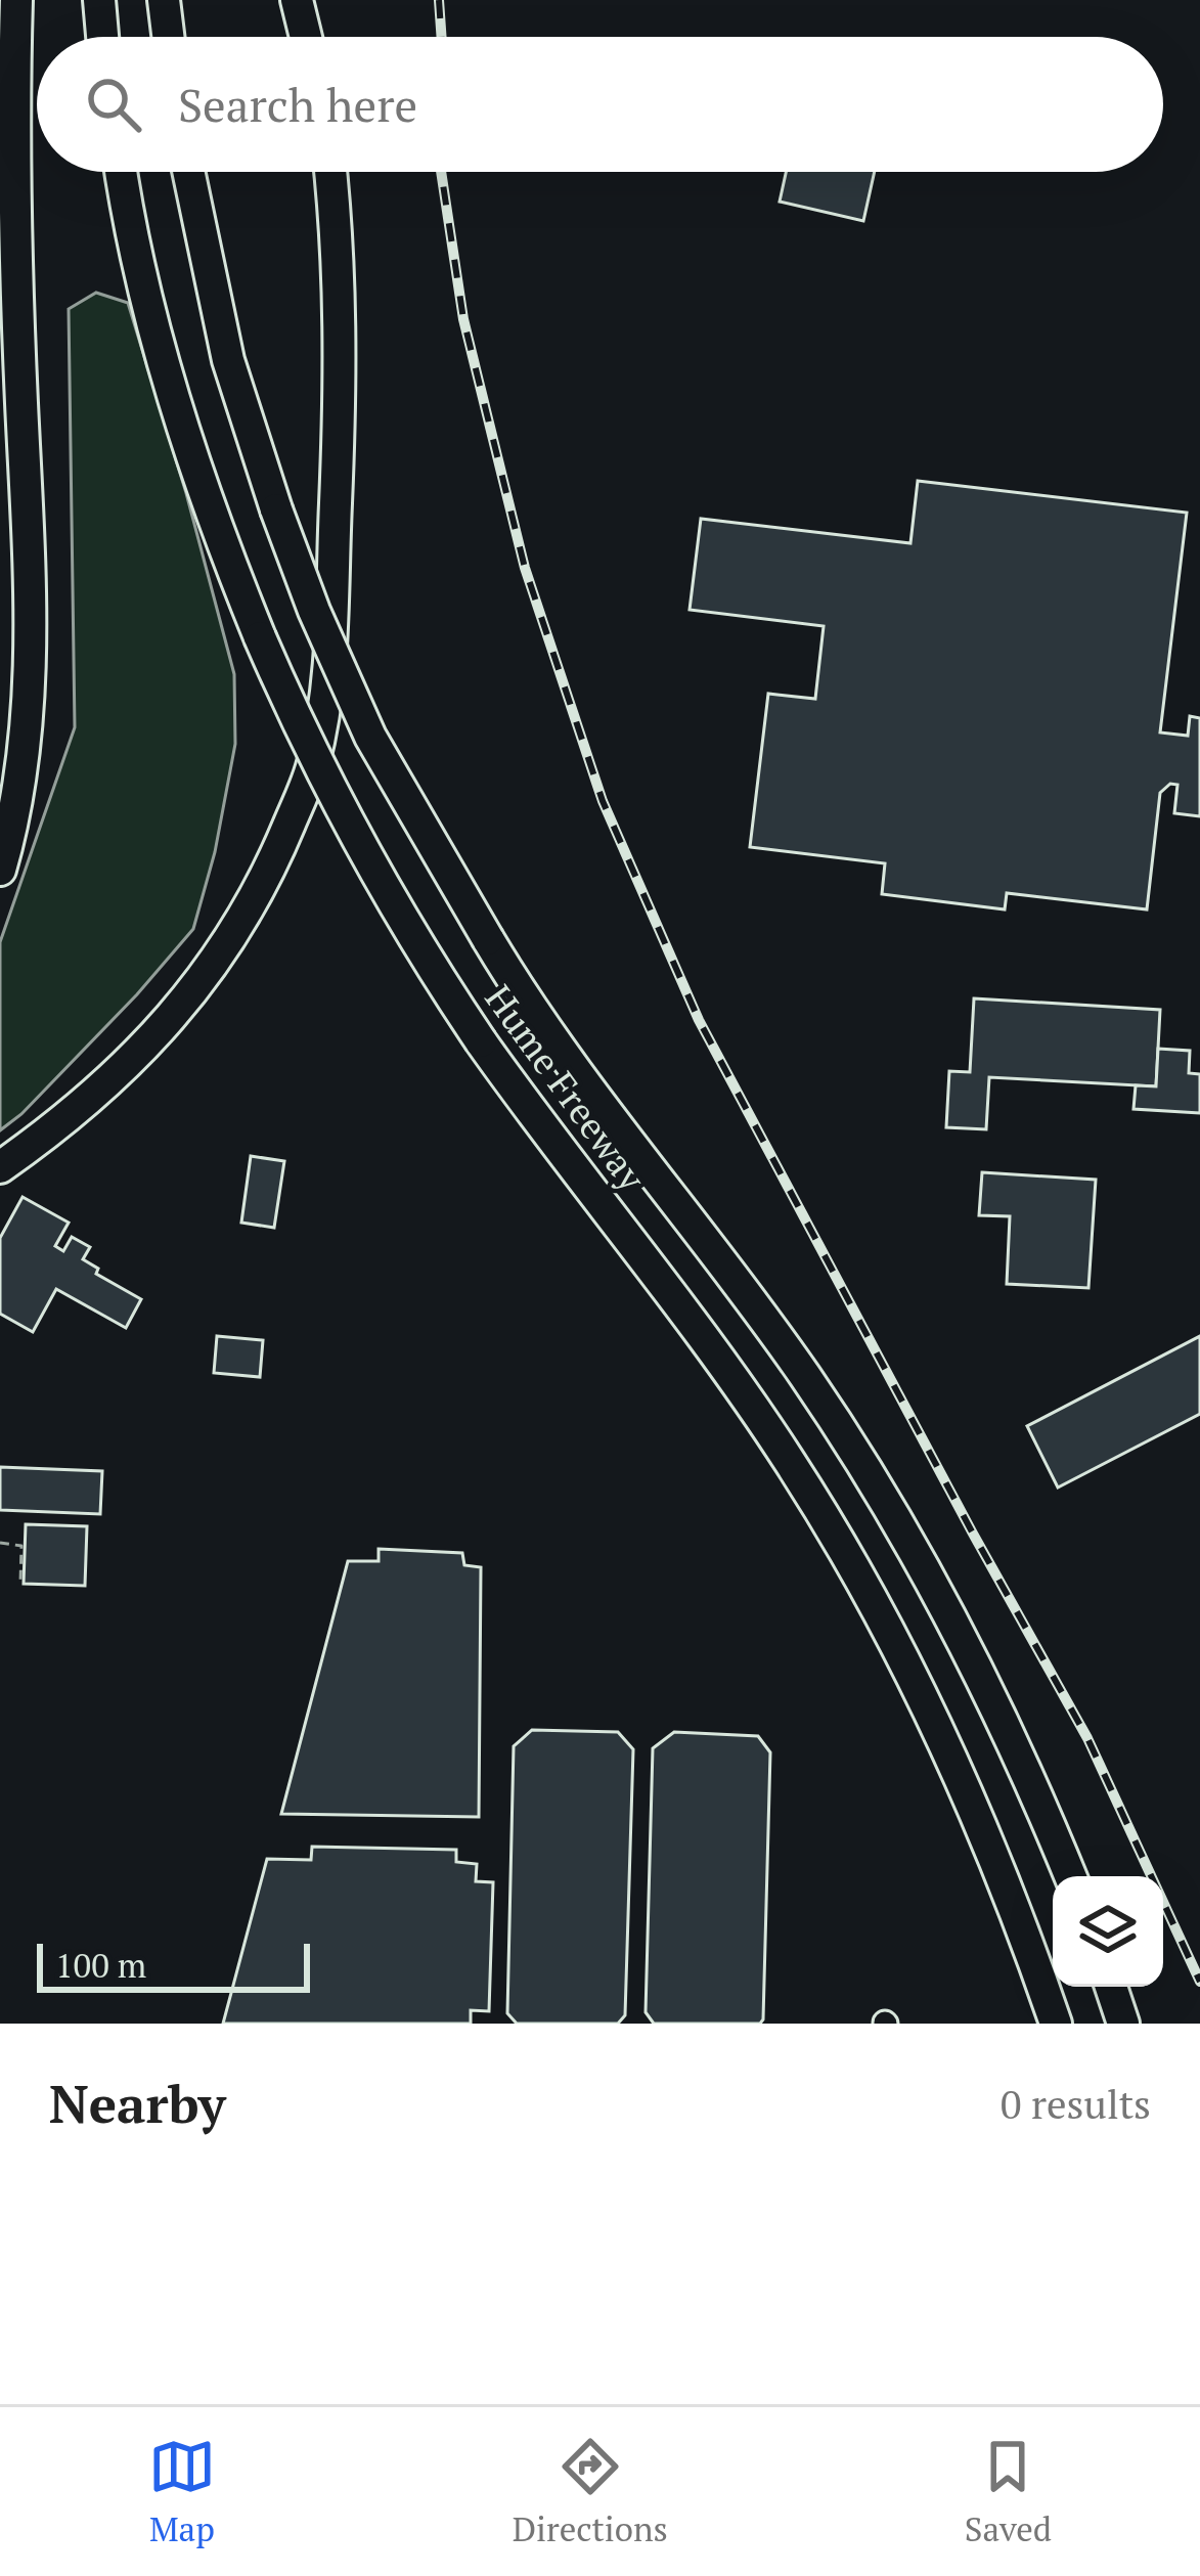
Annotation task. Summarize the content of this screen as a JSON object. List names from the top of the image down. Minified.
{"streets":{"highway":["Hume Freeway"]},"scale_bar":"100 m","page":{"search":"Search here","scale":"100 m","heading":["Nearby","0 results"],"nav":["Map","Directions","Saved"]}}
